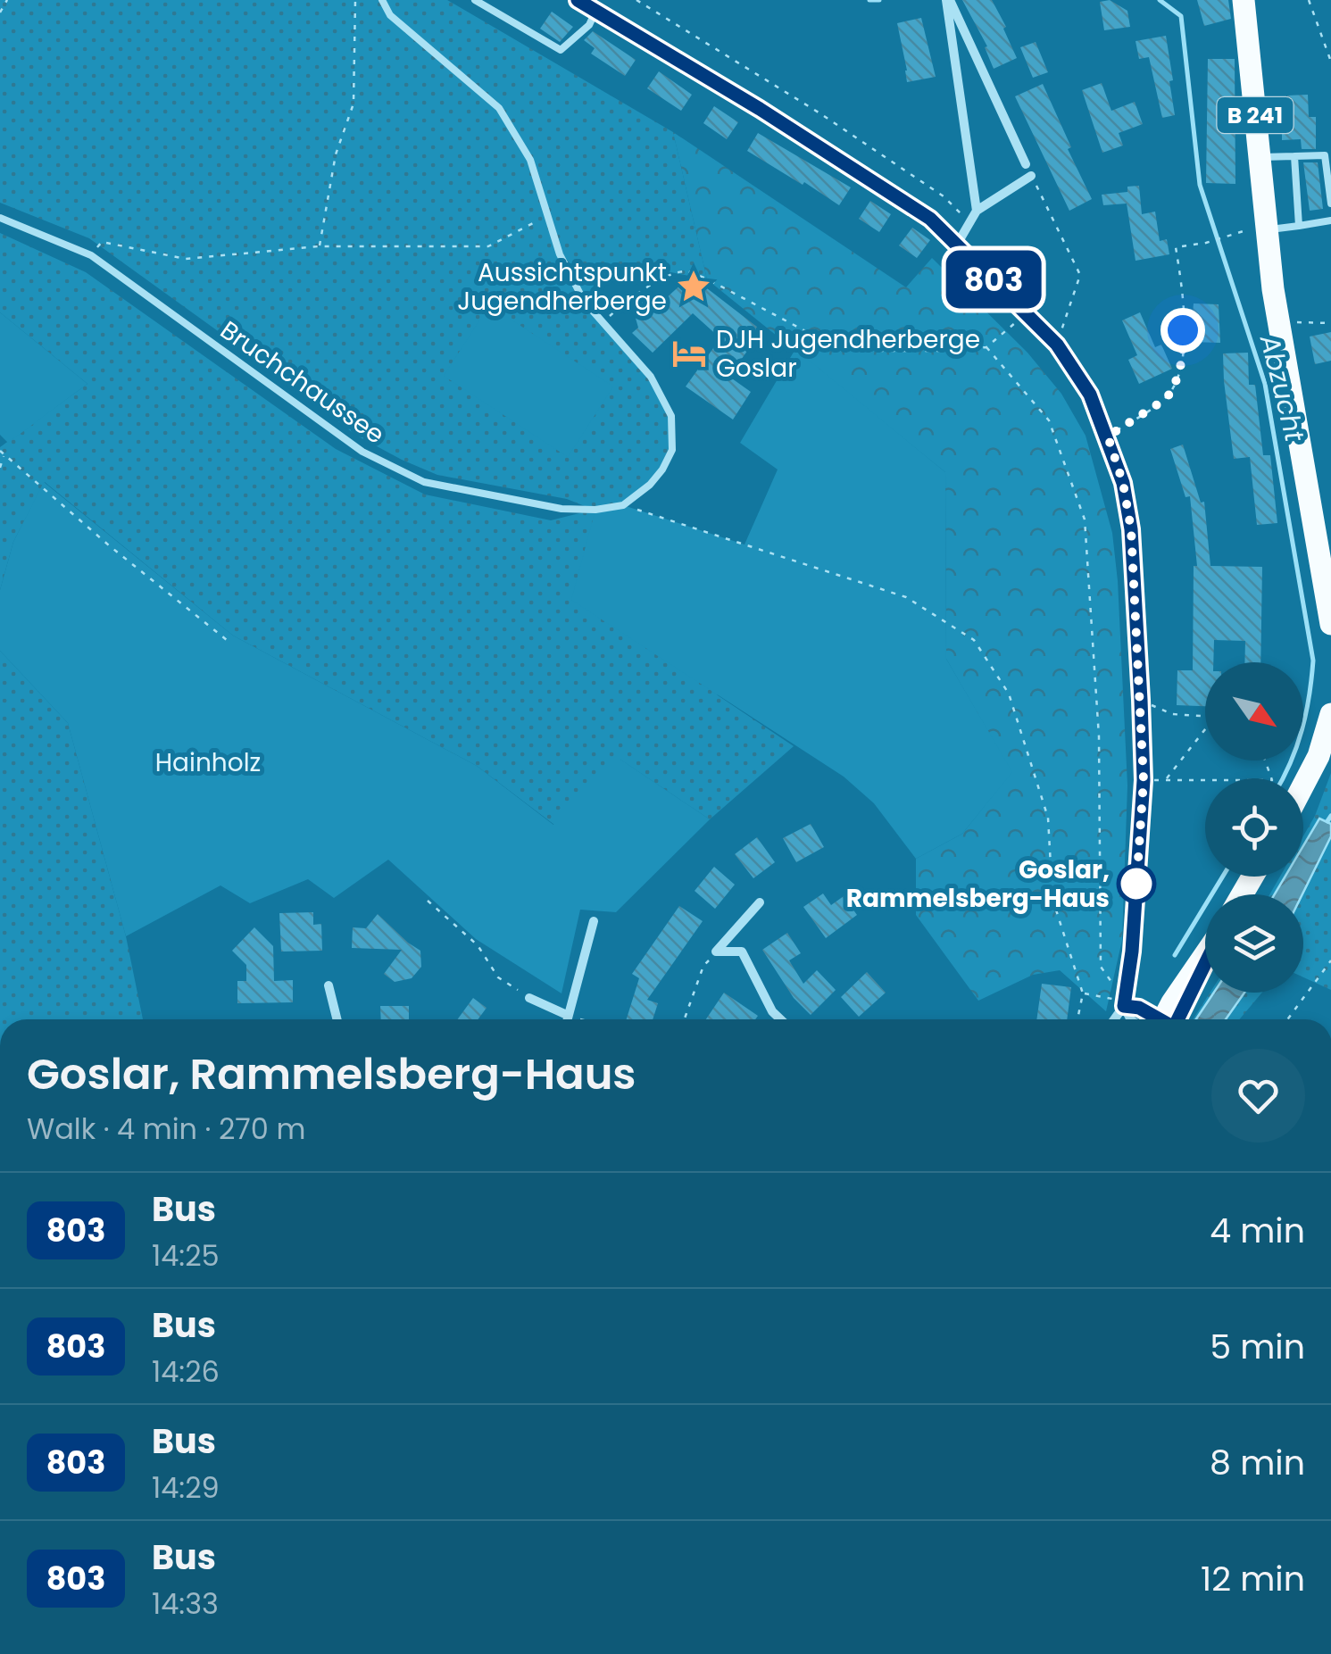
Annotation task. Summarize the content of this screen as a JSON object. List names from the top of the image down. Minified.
{"streets":{"main road":["B 241"],"lane":["Bruchchaussee"]},"water":["Abzucht"],"parks":["Hainholz"],"places":{"place":["Aussichtspunkt Jugendherberge"],"hotel":["DJH Jugendherberge Goslar"],"other":["Goslar, Rammelsberg-Haus"]},"lines":["bus line 803"],"north":"bottom right","page":{"on_map":"803","heading":["Goslar, Rammelsberg-Haus","Walk · 4 min · 270 m"],"list":[{"mark":"803","name":"Bus","note":"14:25","value":"4 min"},{"mark":"803","name":"Bus","note":"14:26","value":"5 min"},{"mark":"803","name":"Bus","note":"14:29","value":"8 min"},{"mark":"803","name":"Bus","note":"14:33","value":"12 min"}]}}
